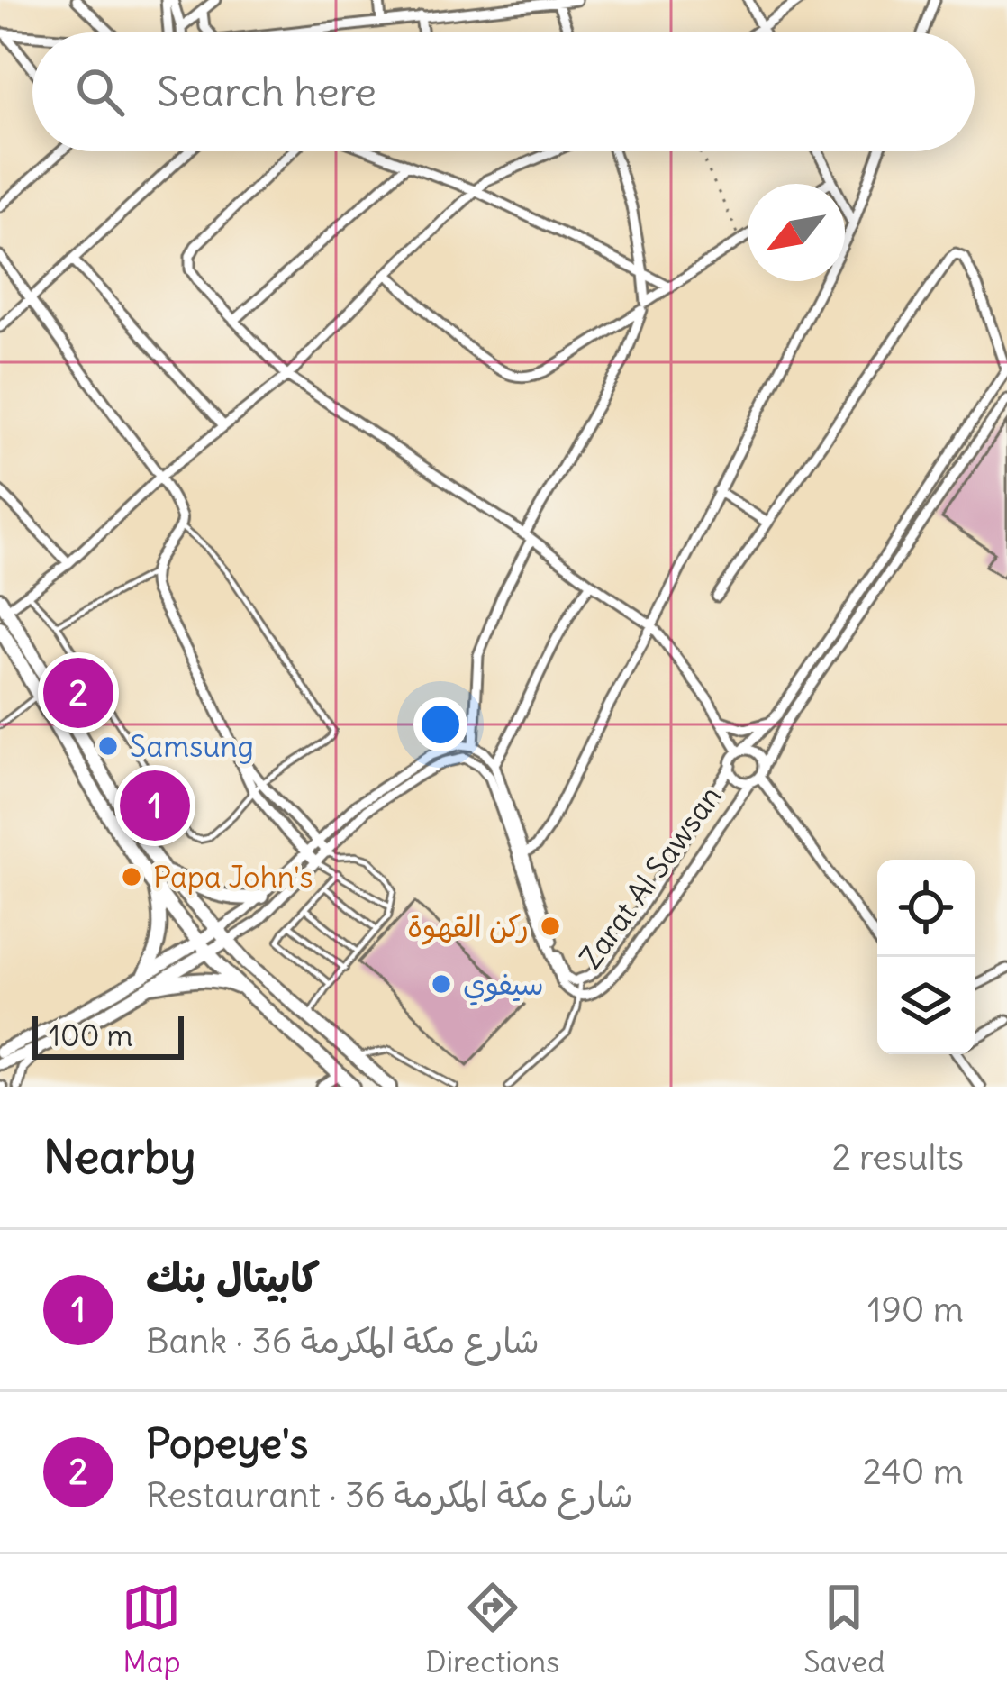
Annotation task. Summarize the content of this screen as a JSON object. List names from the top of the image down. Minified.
{"streets":{"street":["Zarat Al Sawsan"]},"places":["Samsung","Papa John's","ركن القهوة","سيفوي"],"scale_bar":"100 m","north":"bottom left","page":{"search":"Search here","pins":["2","1"],"scale":"100 m","heading":["Nearby","2 results"],"list":[{"mark":"1","name":"كابيتال بنك","note":"Bank · شارع مكة المكرمة 36","value":"190 m"},{"mark":"2","name":"Popeye's","note":"Restaurant · شارع مكة المكرمة 36","value":"240 m"}],"nav":["Map","Directions","Saved"]}}
